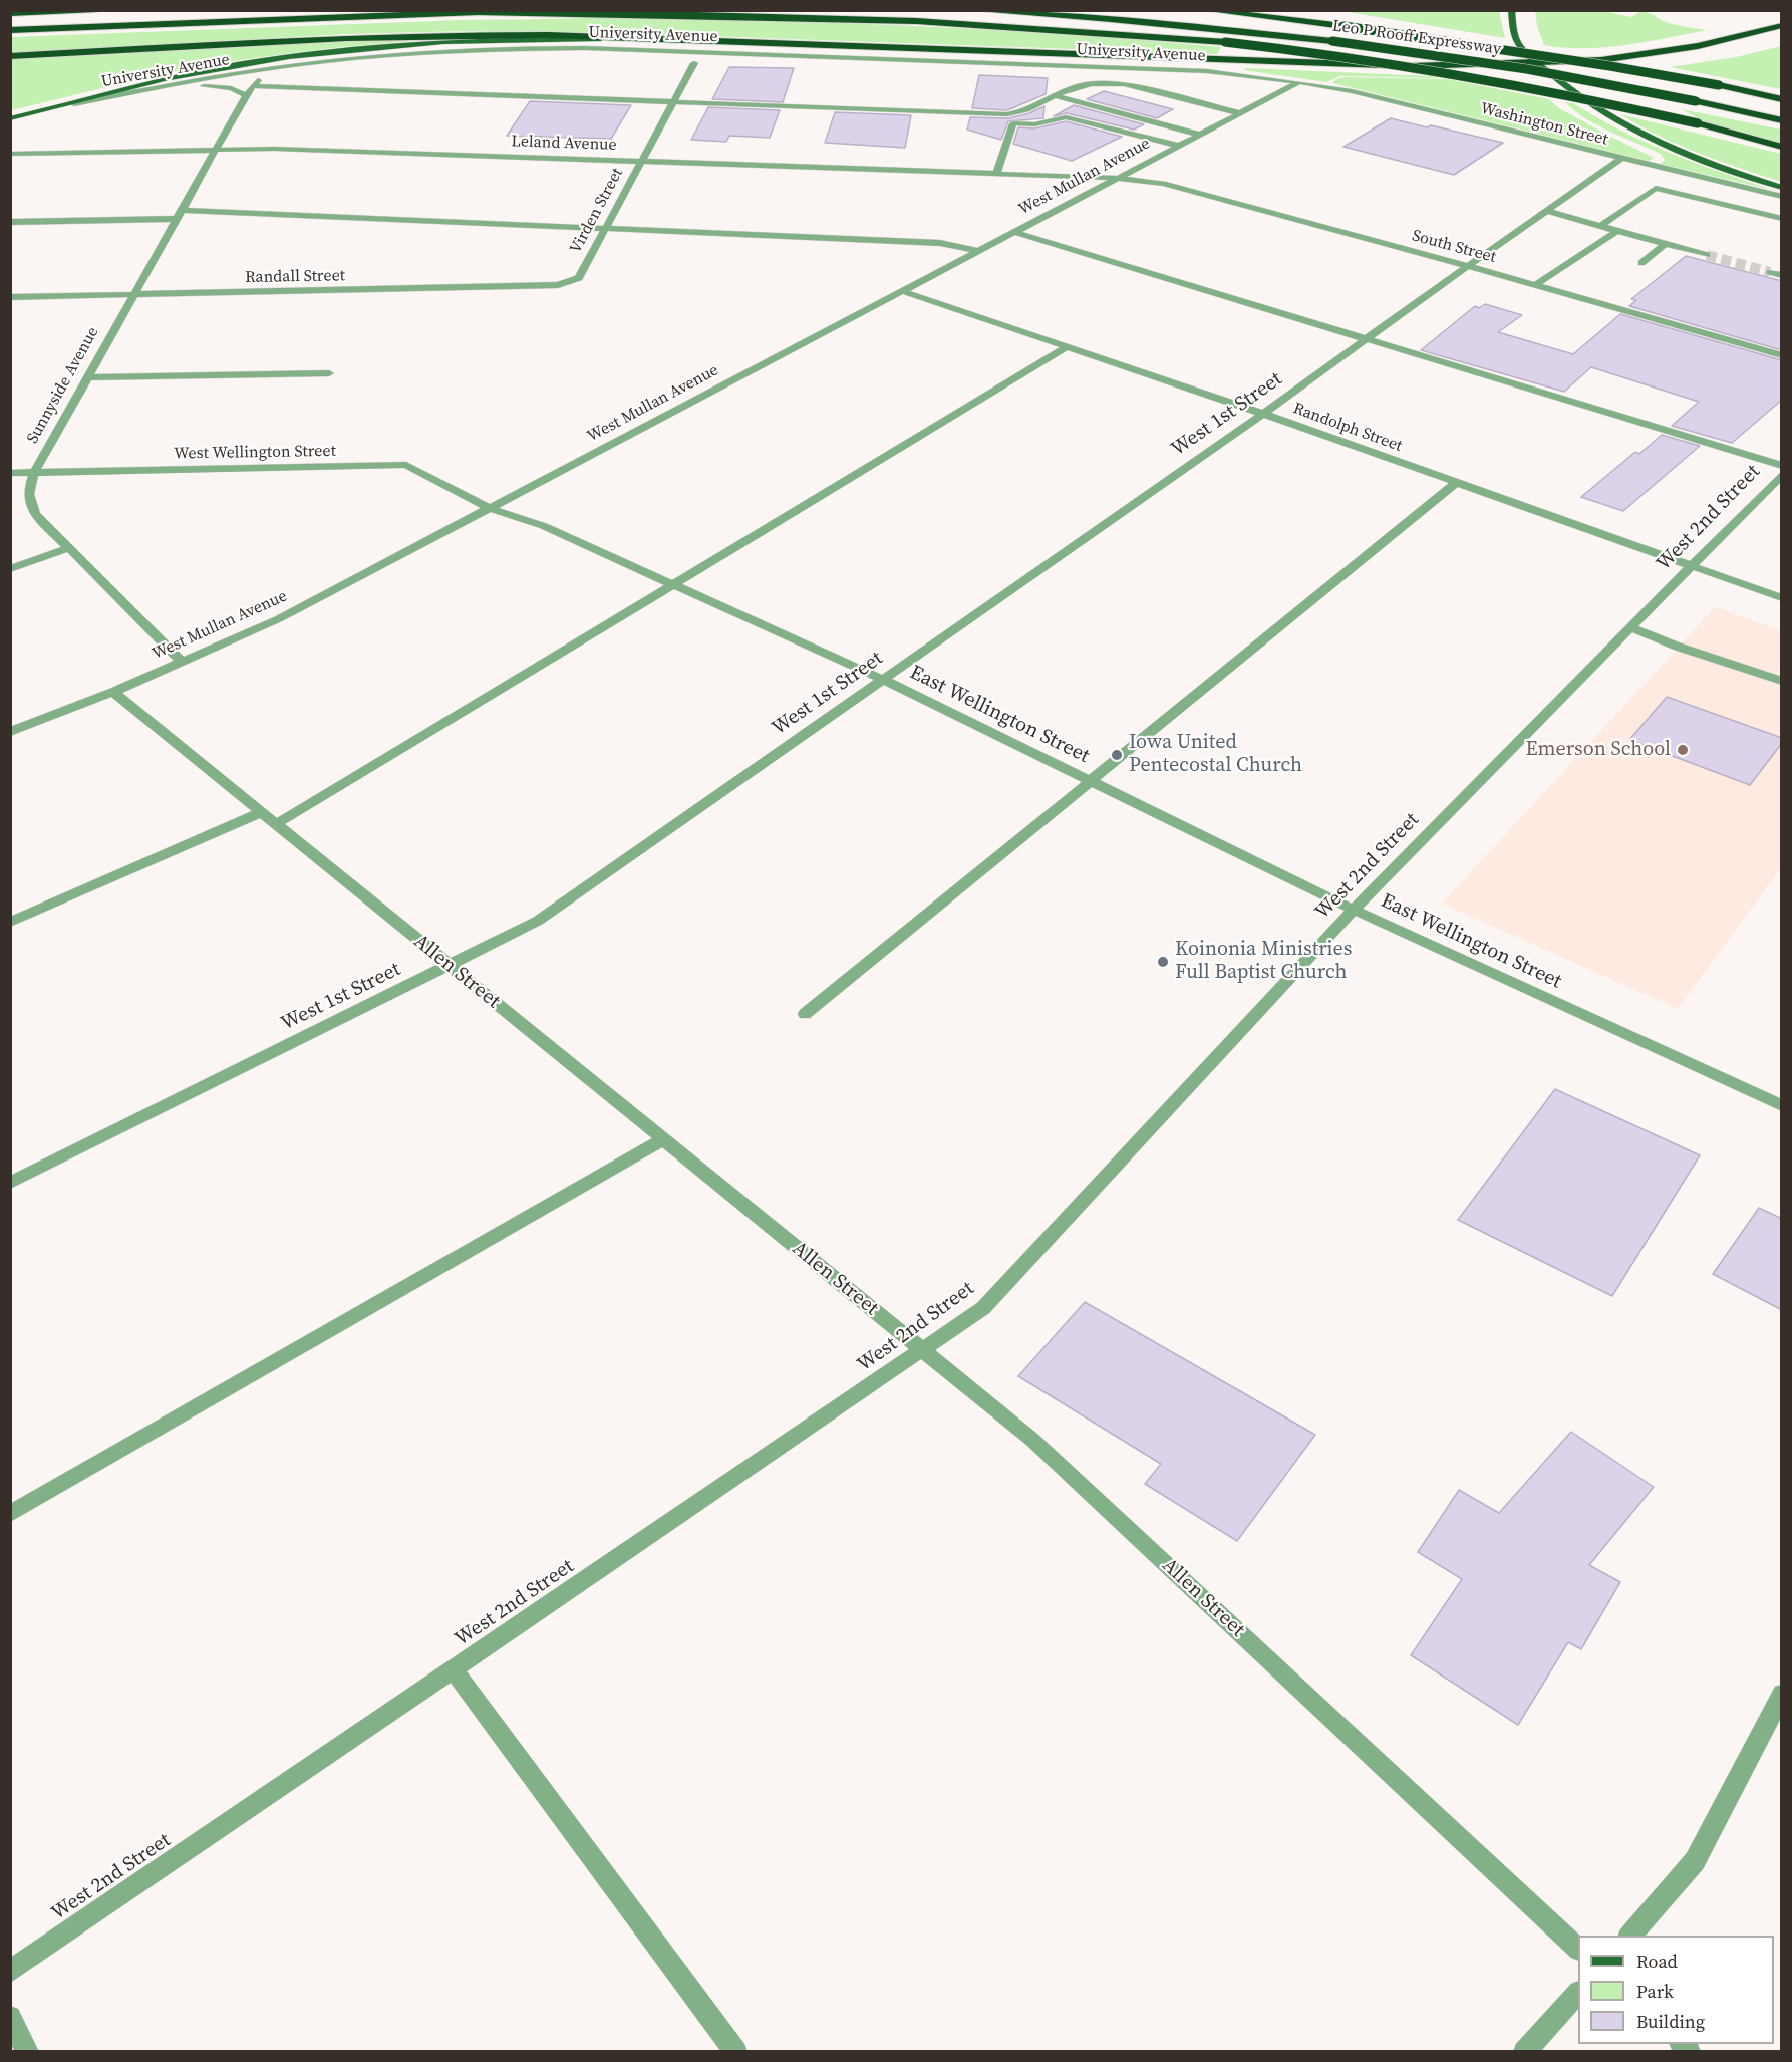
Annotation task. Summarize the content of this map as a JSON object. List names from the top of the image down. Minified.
{"streets":{"highway":["Leo P Rooff Expressway"],"main road":["University Avenue"],"street":["Washington Street","Leland Avenue","West Mullan Avenue","Virden Street","South Street","Randall Street","Sunnyside Avenue","West 1st Street","Randolph Street","West Wellington Street","West 2nd Street","East Wellington Street","Allen Street"]},"crossings":[["University Avenue","Washington Street"],["University Avenue","West Mullan Avenue"],["University Avenue","Sunnyside Avenue"],["Washington Street","West Mullan Avenue"],["Washington Street","West 1st Street"],["Leland Avenue","West Mullan Avenue"],["Leland Avenue","Virden Street"],["Leland Avenue","South Street"],["Leland Avenue","Sunnyside Avenue"],["West Mullan Avenue","South Street"],["West Mullan Avenue","Sunnyside Avenue"],["West Mullan Avenue","Randolph Street"],["West Mullan Avenue","West Wellington Street"],["West Mullan Avenue","East Wellington Street"],["West Mullan Avenue","Allen Street"],["Virden Street","Randall Street"],["South Street","West 1st Street"],["Randall Street","Sunnyside Avenue"],["Sunnyside Avenue","West Wellington Street"],["West 1st Street","Randolph Street"],["West 1st Street","East Wellington Street"],["West 1st Street","Allen Street"],["Randolph Street","West 2nd Street"],["West Wellington Street","East Wellington Street"],["West 2nd Street","East Wellington Street"],["West 2nd Street","Allen Street"]],"places":["Emerson School","Iowa United Pentecostal Church","Koinonia Ministries Full Baptist Church"],"legend":["Road","Park","Building"]}
